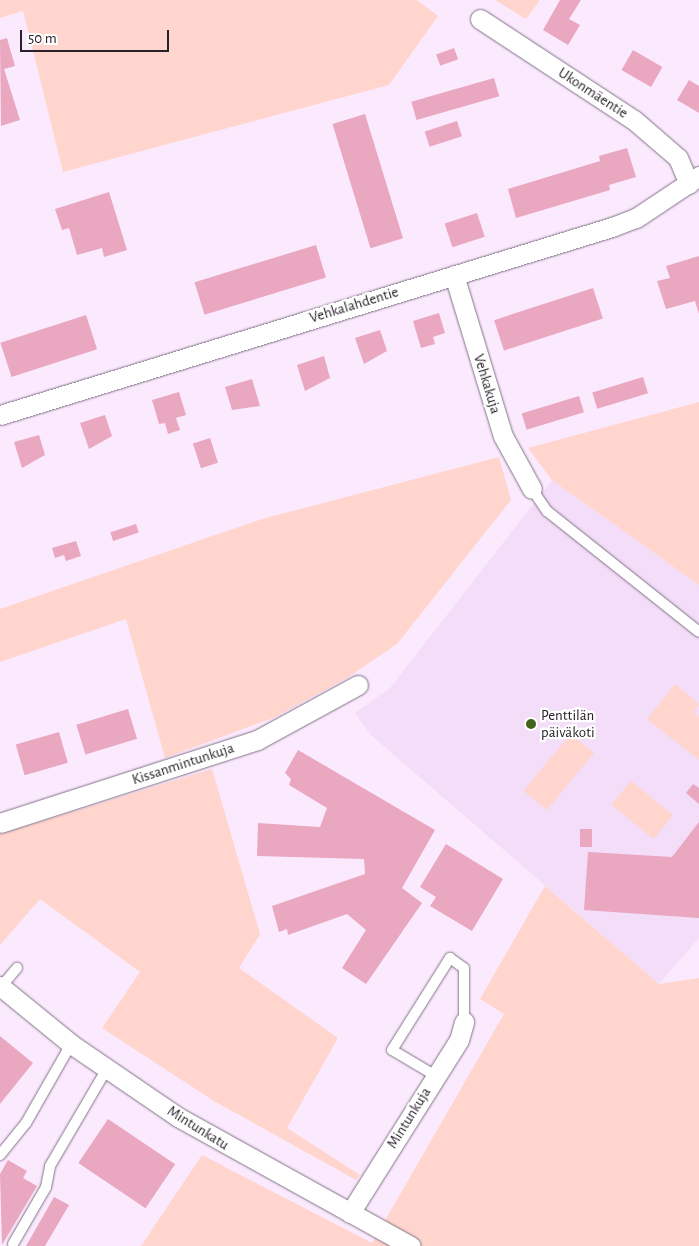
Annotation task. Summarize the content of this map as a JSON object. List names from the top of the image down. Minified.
{"streets":{"street":["Ukonmäentie","Vehkalahdentie","Vehkakuja","Kissanmintunkuja","Mintunkuja","Mintunkatu"]},"crossings":[["Ukonmäentie","Vehkalahdentie"],["Vehkalahdentie","Vehkakuja"],["Mintunkuja","Mintunkatu"]],"places":["Penttilän päiväkoti"],"scale_bar":"50 m"}
